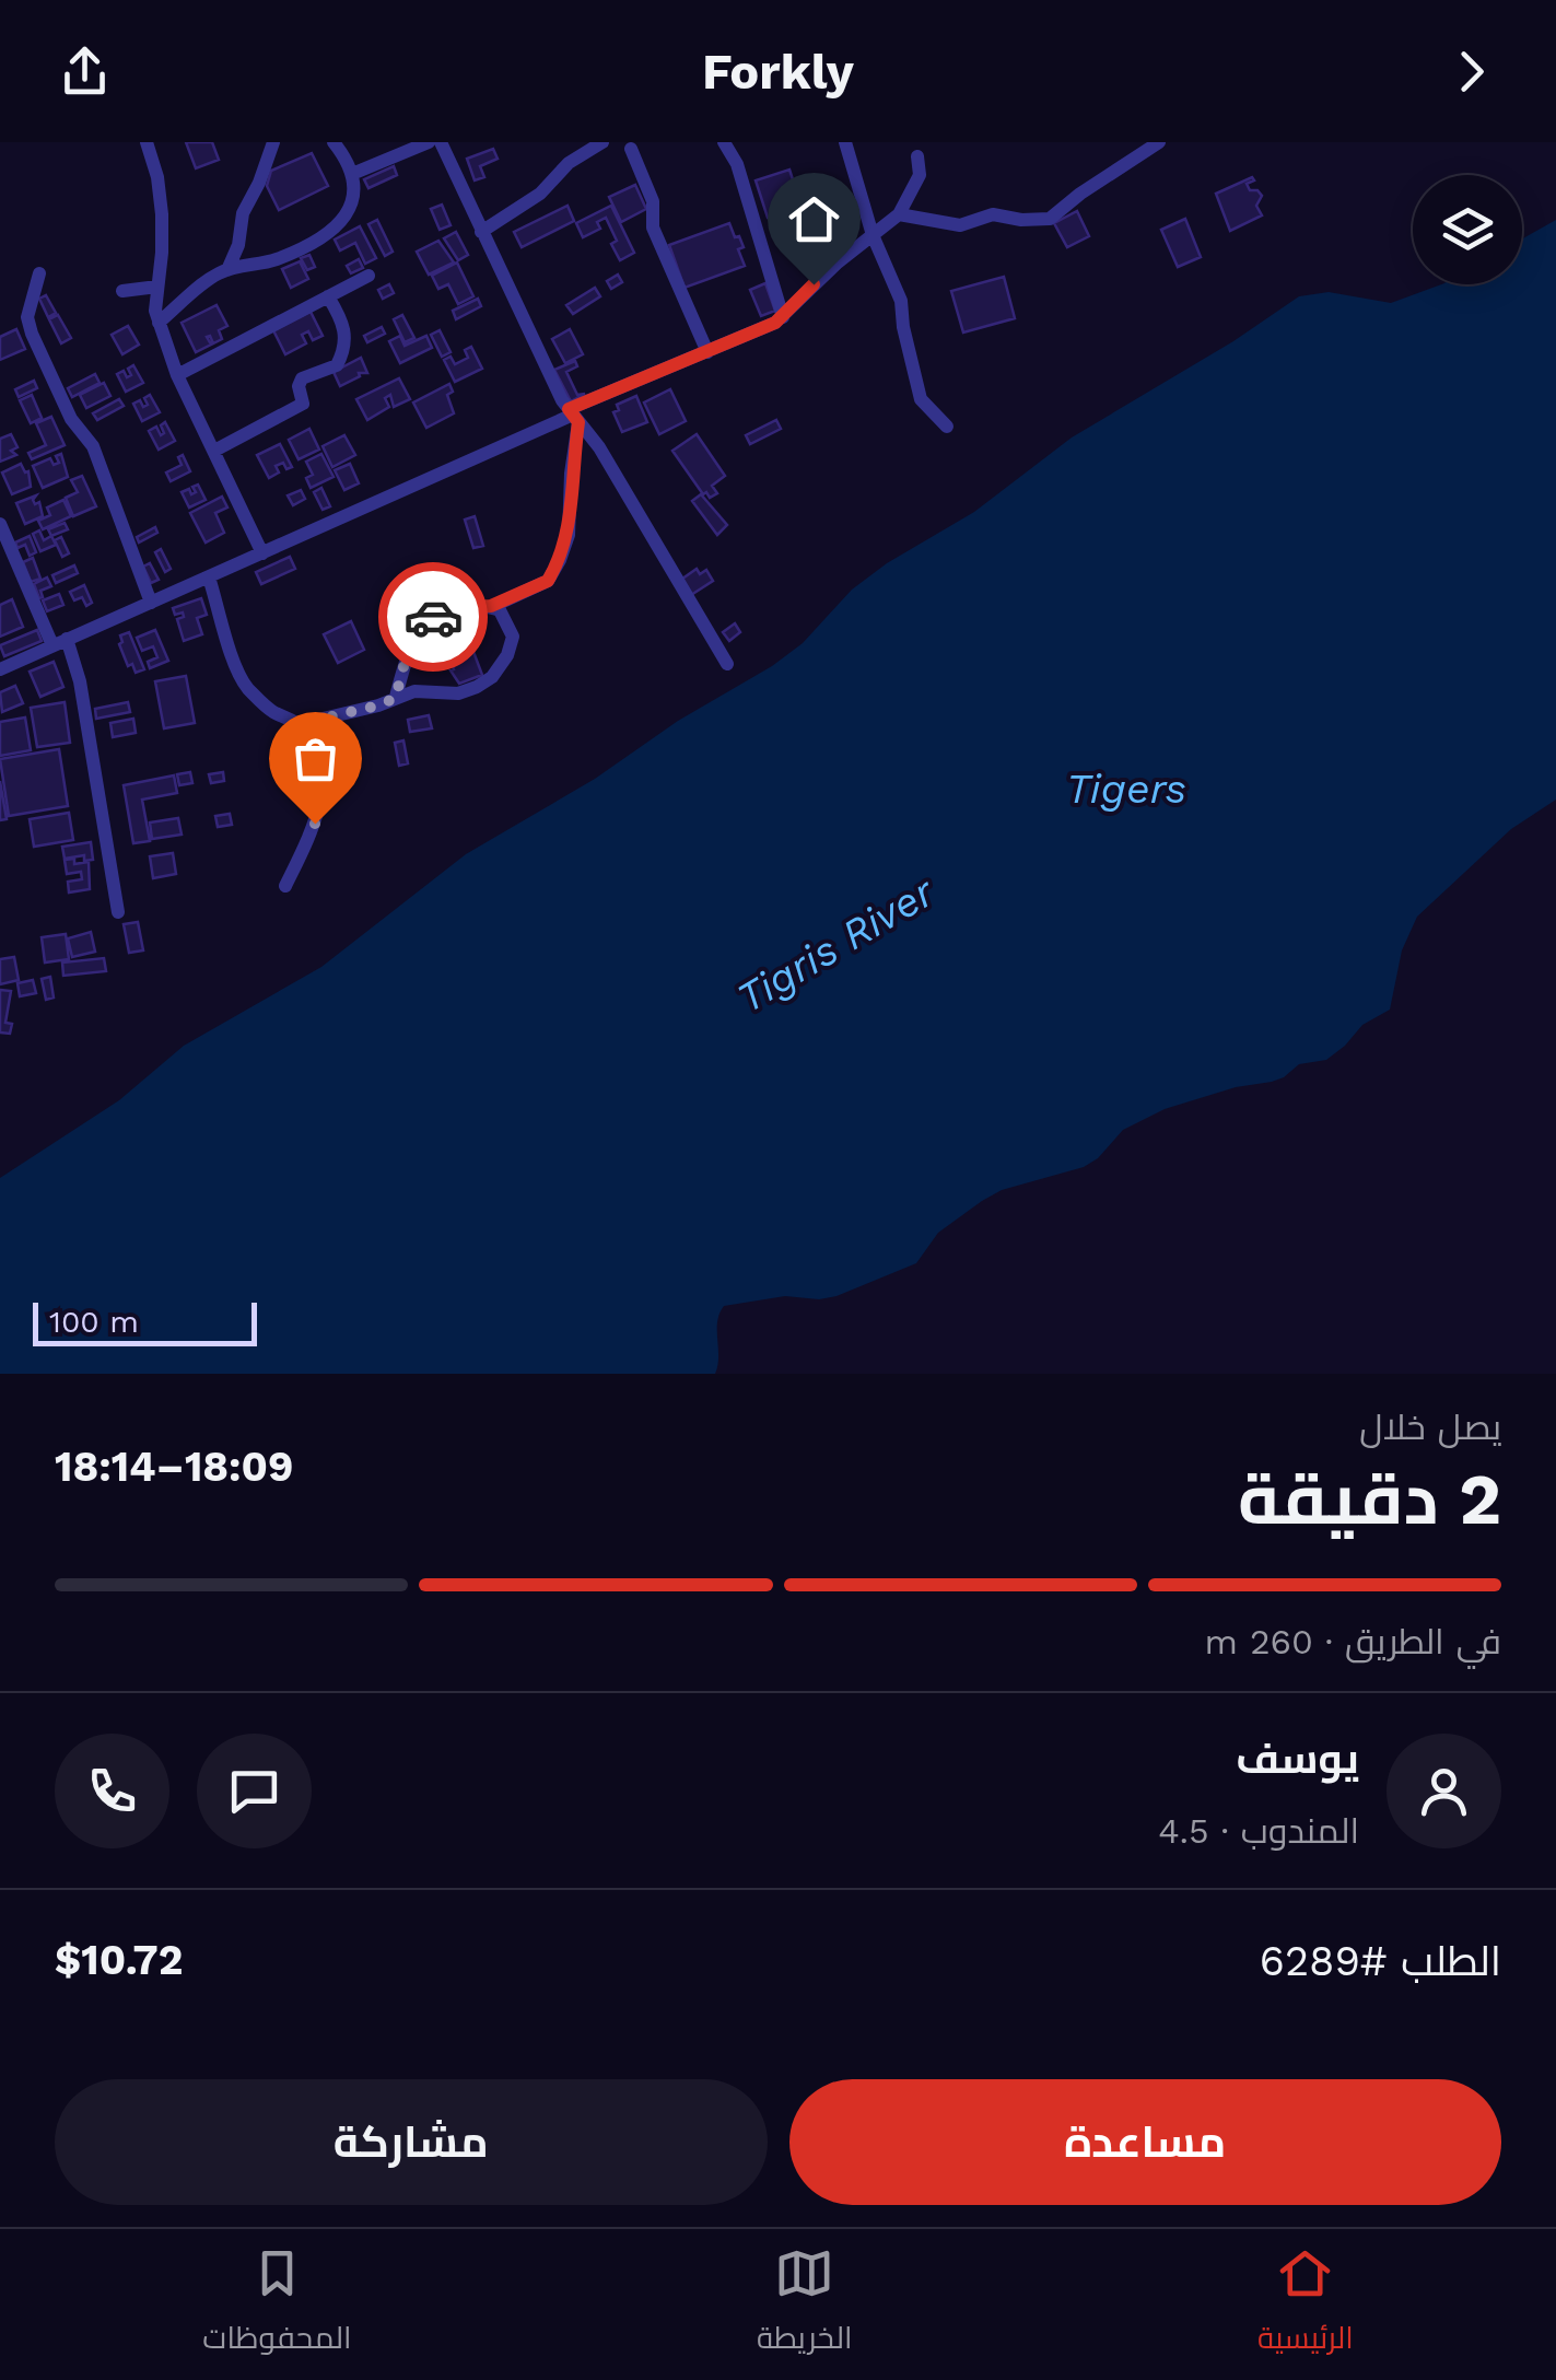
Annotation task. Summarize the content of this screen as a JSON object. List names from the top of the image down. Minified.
{"water":["Tigers","Tigris River"],"scale_bar":"100 m","page":{"header":"Forkly","scale":"100 m","heading":["2 دقيقة","يصل خلال","18:09–18:14"],"panel":["يوسف","المندوب · 4.5","الطلب #6289","$10.72"],"bar":"في الطريق · 260 m","buttons":["مساعدة","مشاركة"],"tabs":["الرئيسية","الخريطة","المحفوظات"]}}
